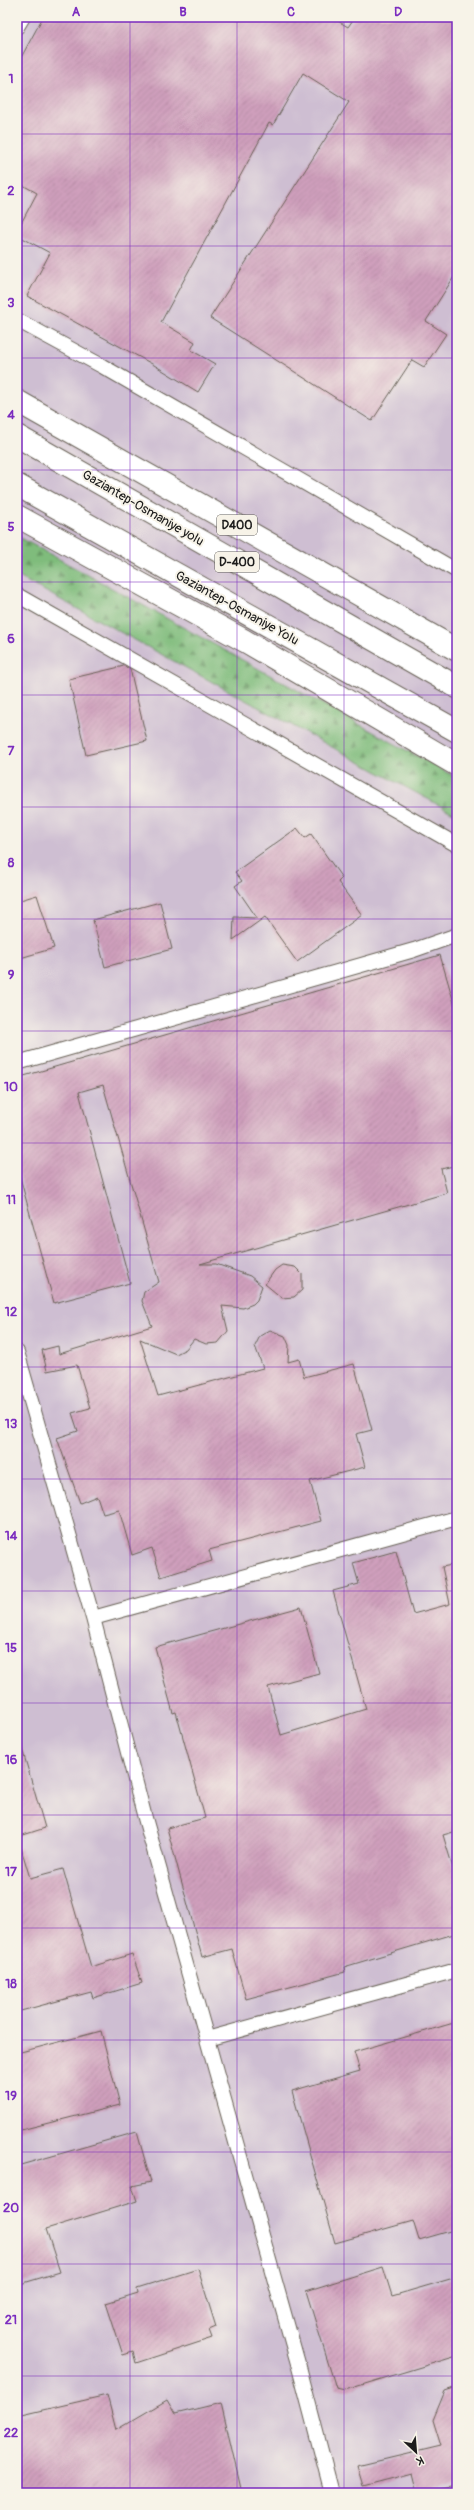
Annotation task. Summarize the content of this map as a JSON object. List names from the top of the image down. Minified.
{"streets":{"highway":["Gaziantep-Osmaniye yolu","D400","D-400","Gaziantep-Osmaniye Yolu"]},"north":"bottom right","grid":{"columns":["A","B","C","D"],"rows":["1","2","3","4","5","6","7","8","9","10","11","12","13","14","15","16","17","18","19","20","21","22"]}}
